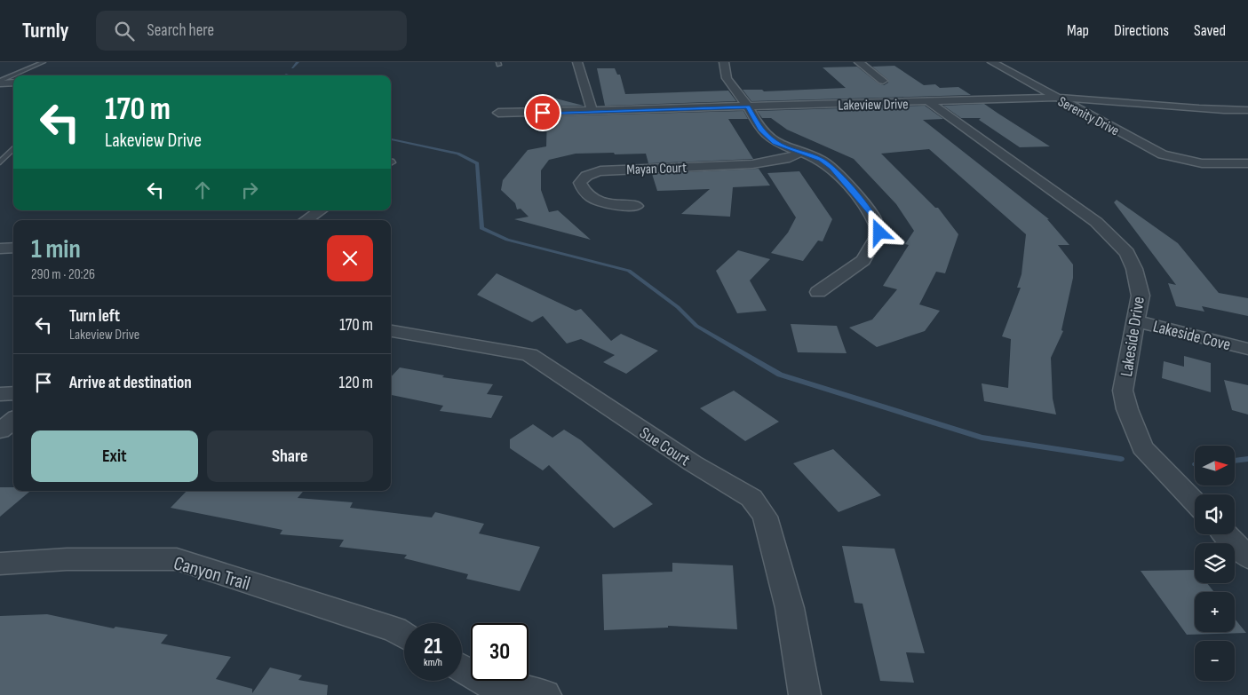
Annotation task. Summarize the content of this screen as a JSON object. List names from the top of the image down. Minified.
{"streets":{"street":["Lakeview Drive","Serenity Drive","Mayan Court","Lakeside Cove","Lakeside Drive","Sue Court","Canyon Trail"]},"crossings":[["Lakeview Drive","Serenity Drive"],["Lakeview Drive","Lakeside Drive"],["Lakeside Cove","Lakeside Drive"]],"north":"right","page":{"header":"Turnly","search":"Search here","nav":["Map","Directions","Saved"],"turn":["170 m","Lakeview Drive"],"heading":["1 min","290 m · 20:26"],"list":[{"name":"Turn left","note":"Lakeview Drive","value":"170 m"},{"name":"Arrive at destination","value":"120 m"}],"buttons":["Exit","Share"],"map_buttons":["+","−"],"speed":"21 km/h","limit":"30"}}
